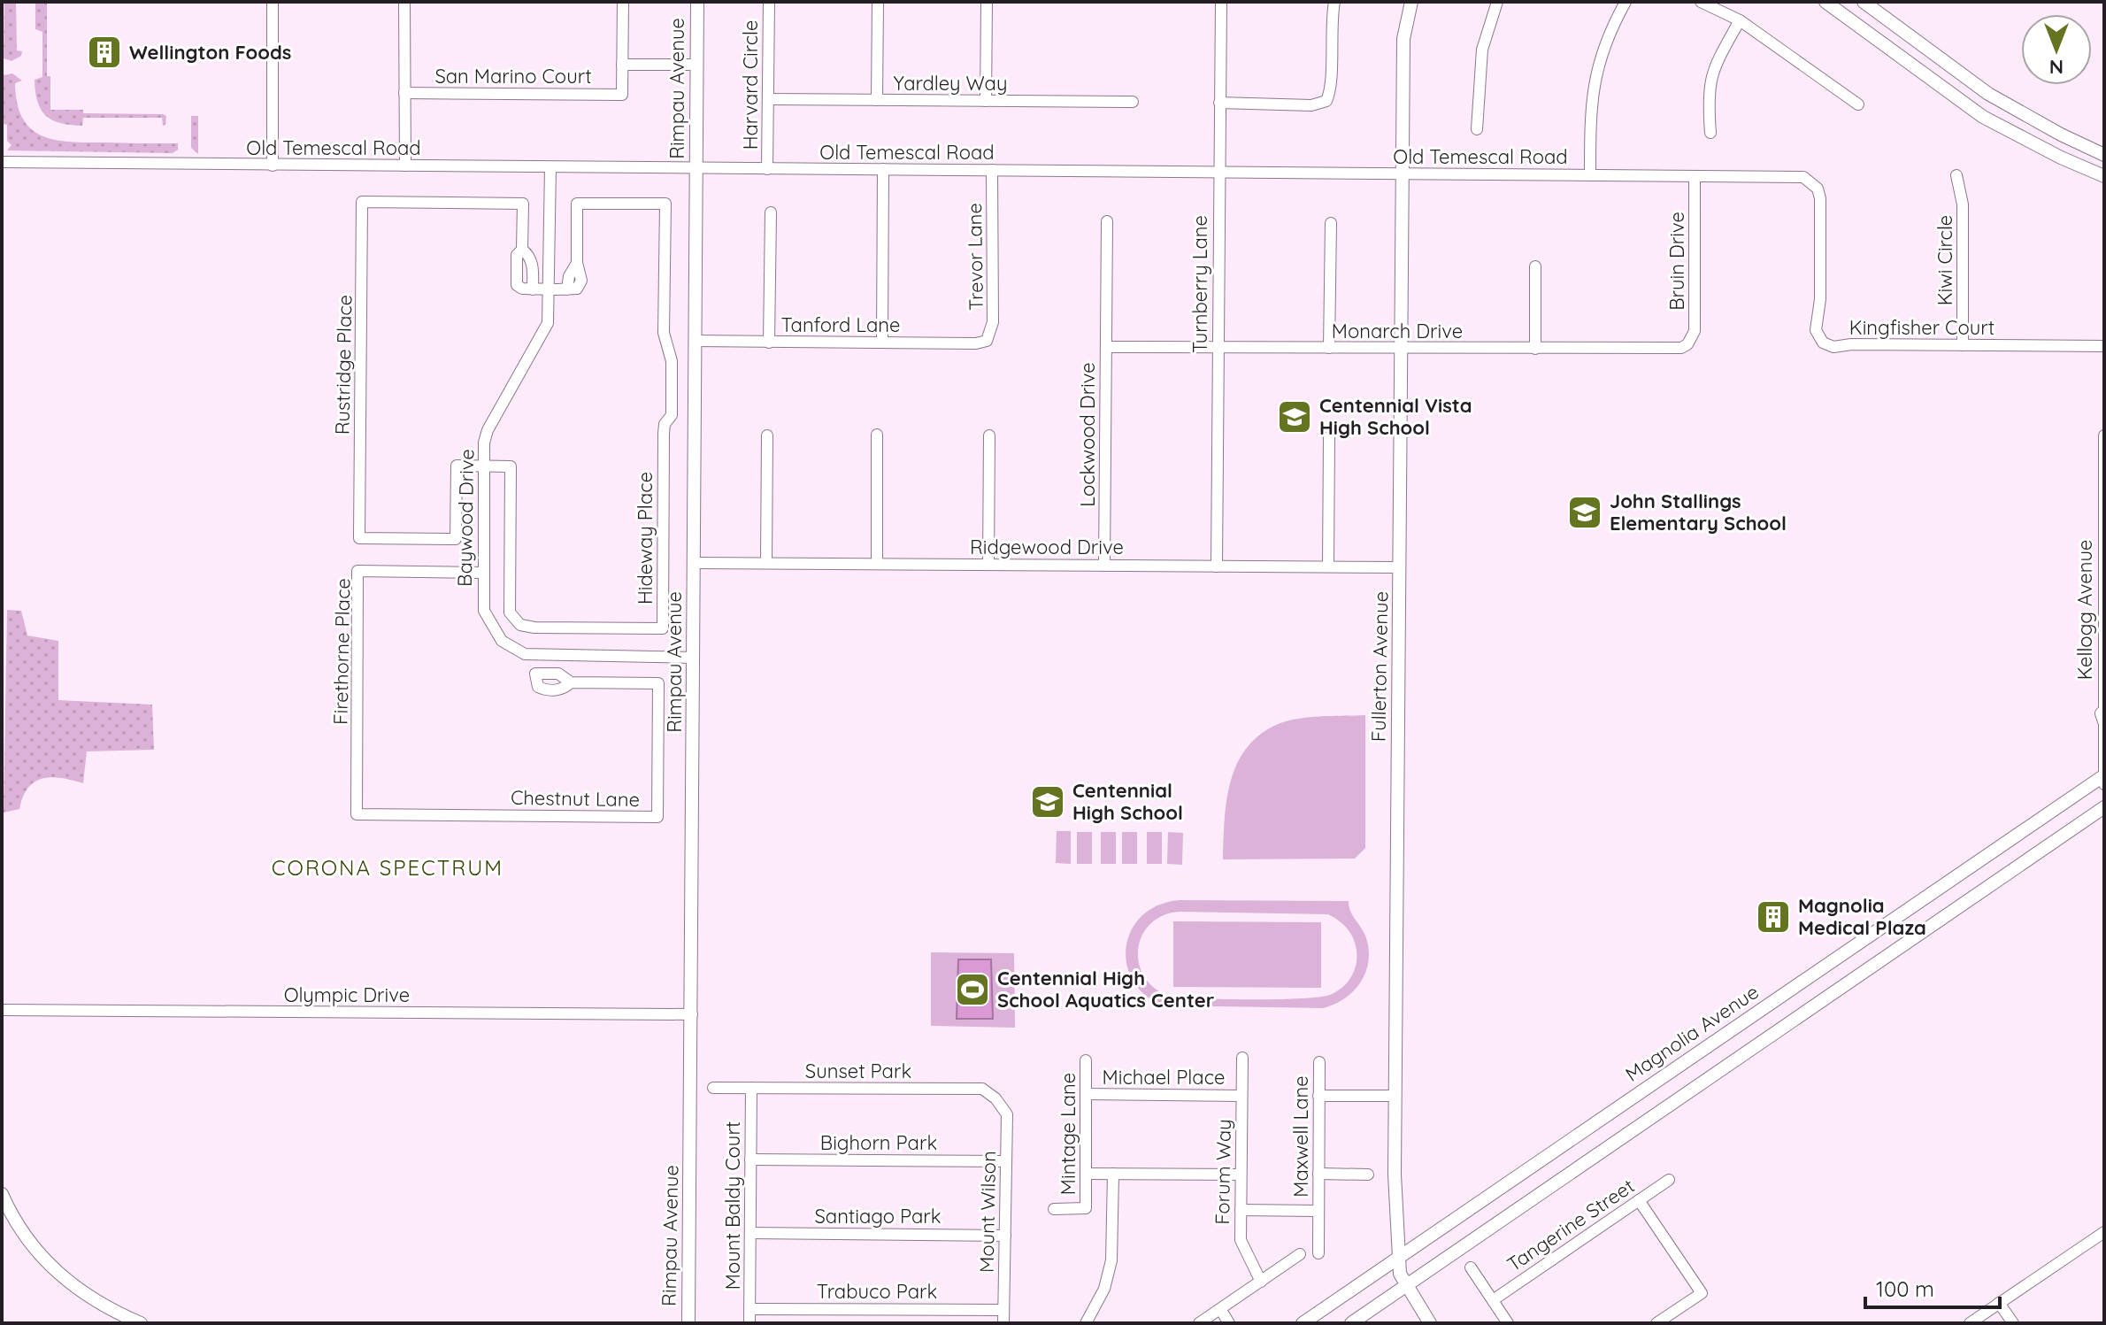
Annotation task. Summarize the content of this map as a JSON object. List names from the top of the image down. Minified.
{"streets":{"main road":["Rimpau Avenue","Fullerton Avenue","Magnolia Avenue"],"street":["San Marino Court","Yardley Way","Harvard Circle","Old Temescal Road","Trevor Lane","Kiwi Circle","Bruin Drive","Turnberry Lane","Tanford Lane","Kingfisher Court","Monarch Drive","Rustridge Place","Lockwood Drive","Baywood Drive","Hideway Place","Ridgewood Drive","Kellogg Avenue","Firethorne Place","Chestnut Lane","Olympic Drive","Sunset Park","Michael Place","Mintage Lane","Maxwell Lane","Bighorn Park","Forum Way","Mount Baldy Court","Mount Wilson","Santiago Park","Tangerine Street","Trabuco Park"]},"crossings":[["Yardley Way","Harvard Circle"],["Harvard Circle","Old Temescal Road"],["Rimpau Avenue","Old Temescal Road"],["Rimpau Avenue","Tanford Lane"],["Rimpau Avenue","Baywood Drive"],["Rimpau Avenue","Ridgewood Drive"],["Rimpau Avenue","Olympic Drive"],["Old Temescal Road","Trevor Lane"],["Old Temescal Road","Bruin Drive"],["Old Temescal Road","Turnberry Lane"],["Old Temescal Road","Kingfisher Court"],["Old Temescal Road","Baywood Drive"],["Old Temescal Road","Fullerton Avenue"],["Trevor Lane","Tanford Lane"],["Kiwi Circle","Kingfisher Court"],["Bruin Drive","Monarch Drive"],["Turnberry Lane","Monarch Drive"],["Turnberry Lane","Ridgewood Drive"],["Monarch Drive","Lockwood Drive"],["Monarch Drive","Fullerton Avenue"],["Rustridge Place","Baywood Drive"],["Rustridge Place","Hideway Place"],["Lockwood Drive","Ridgewood Drive"],["Baywood Drive","Hideway Place"],["Baywood Drive","Firethorne Place"],["Ridgewood Drive","Fullerton Avenue"],["Kellogg Avenue","Magnolia Avenue"],["Firethorne Place","Chestnut Lane"],["Fullerton Avenue","Magnolia Avenue"],["Sunset Park","Mount Baldy Court"],["Sunset Park","Mount Wilson"],["Michael Place","Mintage Lane"],["Michael Place","Forum Way"],["Bighorn Park","Mount Baldy Court"],["Bighorn Park","Mount Wilson"],["Mount Baldy Court","Santiago Park"],["Mount Baldy Court","Trabuco Park"],["Mount Wilson","Santiago Park"],["Mount Wilson","Trabuco Park"]],"districts":["CORONA SPECTRUM"],"places":{"building":["Wellington Foods","Magnolia Medical Plaza"],"school or university":["Centennial Vista High School","John Stallings Elementary School","Centennial High School"],"sports":["Centennial High School Aquatics Center"]},"scale_bar":"100 m","north":"bottom"}
